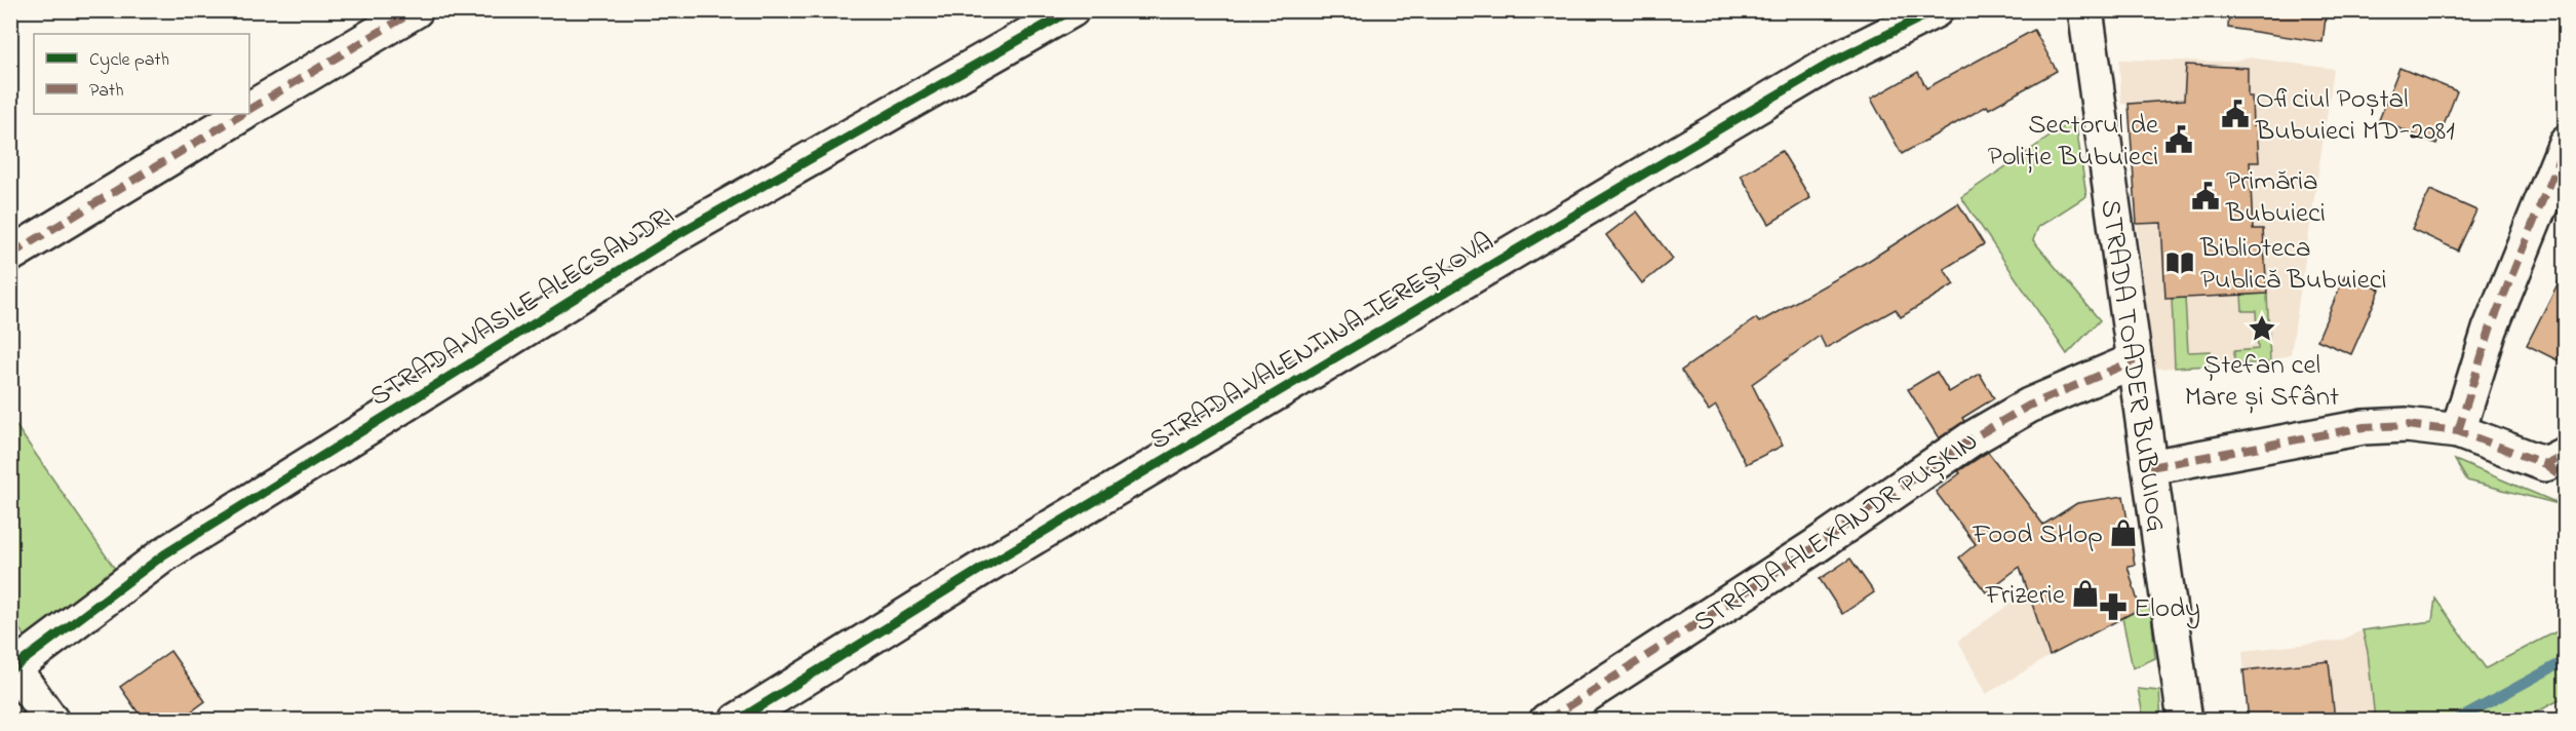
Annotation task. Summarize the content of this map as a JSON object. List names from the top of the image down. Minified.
{"streets":{"street":["STRADA VASILE ALECSANDRI","STRADA VALENTINA TEREȘKOVA","STRADA TOADER BUBUIOG","STRADA ALEXANDR PUȘKIN"]},"crossings":[["STRADA TOADER BUBUIOG","STRADA ALEXANDR PUȘKIN"]],"places":{"public building":["Oficiul Poștal Bubuieci MD-2081","Sectorul de Poliție Bubuieci","Primăria Bubuieci"],"library":["Biblioteca Publică Bubuieci"],"place":["Ștefan cel Mare și Sfânt"],"shop":["Food SHop","Frizerie"],"pharmacy":["Elody"]},"legend":["Cycle path","Path"]}
